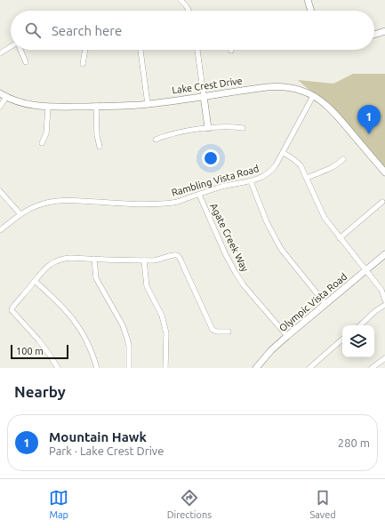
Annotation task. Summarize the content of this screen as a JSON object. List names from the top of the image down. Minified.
{"streets":{"main road":["Lake Crest Drive","Olympic Vista Road"],"street":["Rambling Vista Road","Agate Creek Way"]},"crossings":[["Lake Crest Drive","Rambling Vista Road"],["Rambling Vista Road","Agate Creek Way"],["Agate Creek Way","Olympic Vista Road"]],"scale_bar":"100 m","page":{"search":"Search here","pins":"1","scale":"100 m","heading":"Nearby","list":[{"mark":"1","name":"Mountain Hawk","note":"Park · Lake Crest Drive","value":"280 m"}],"nav":["Map","Directions","Saved"]}}
